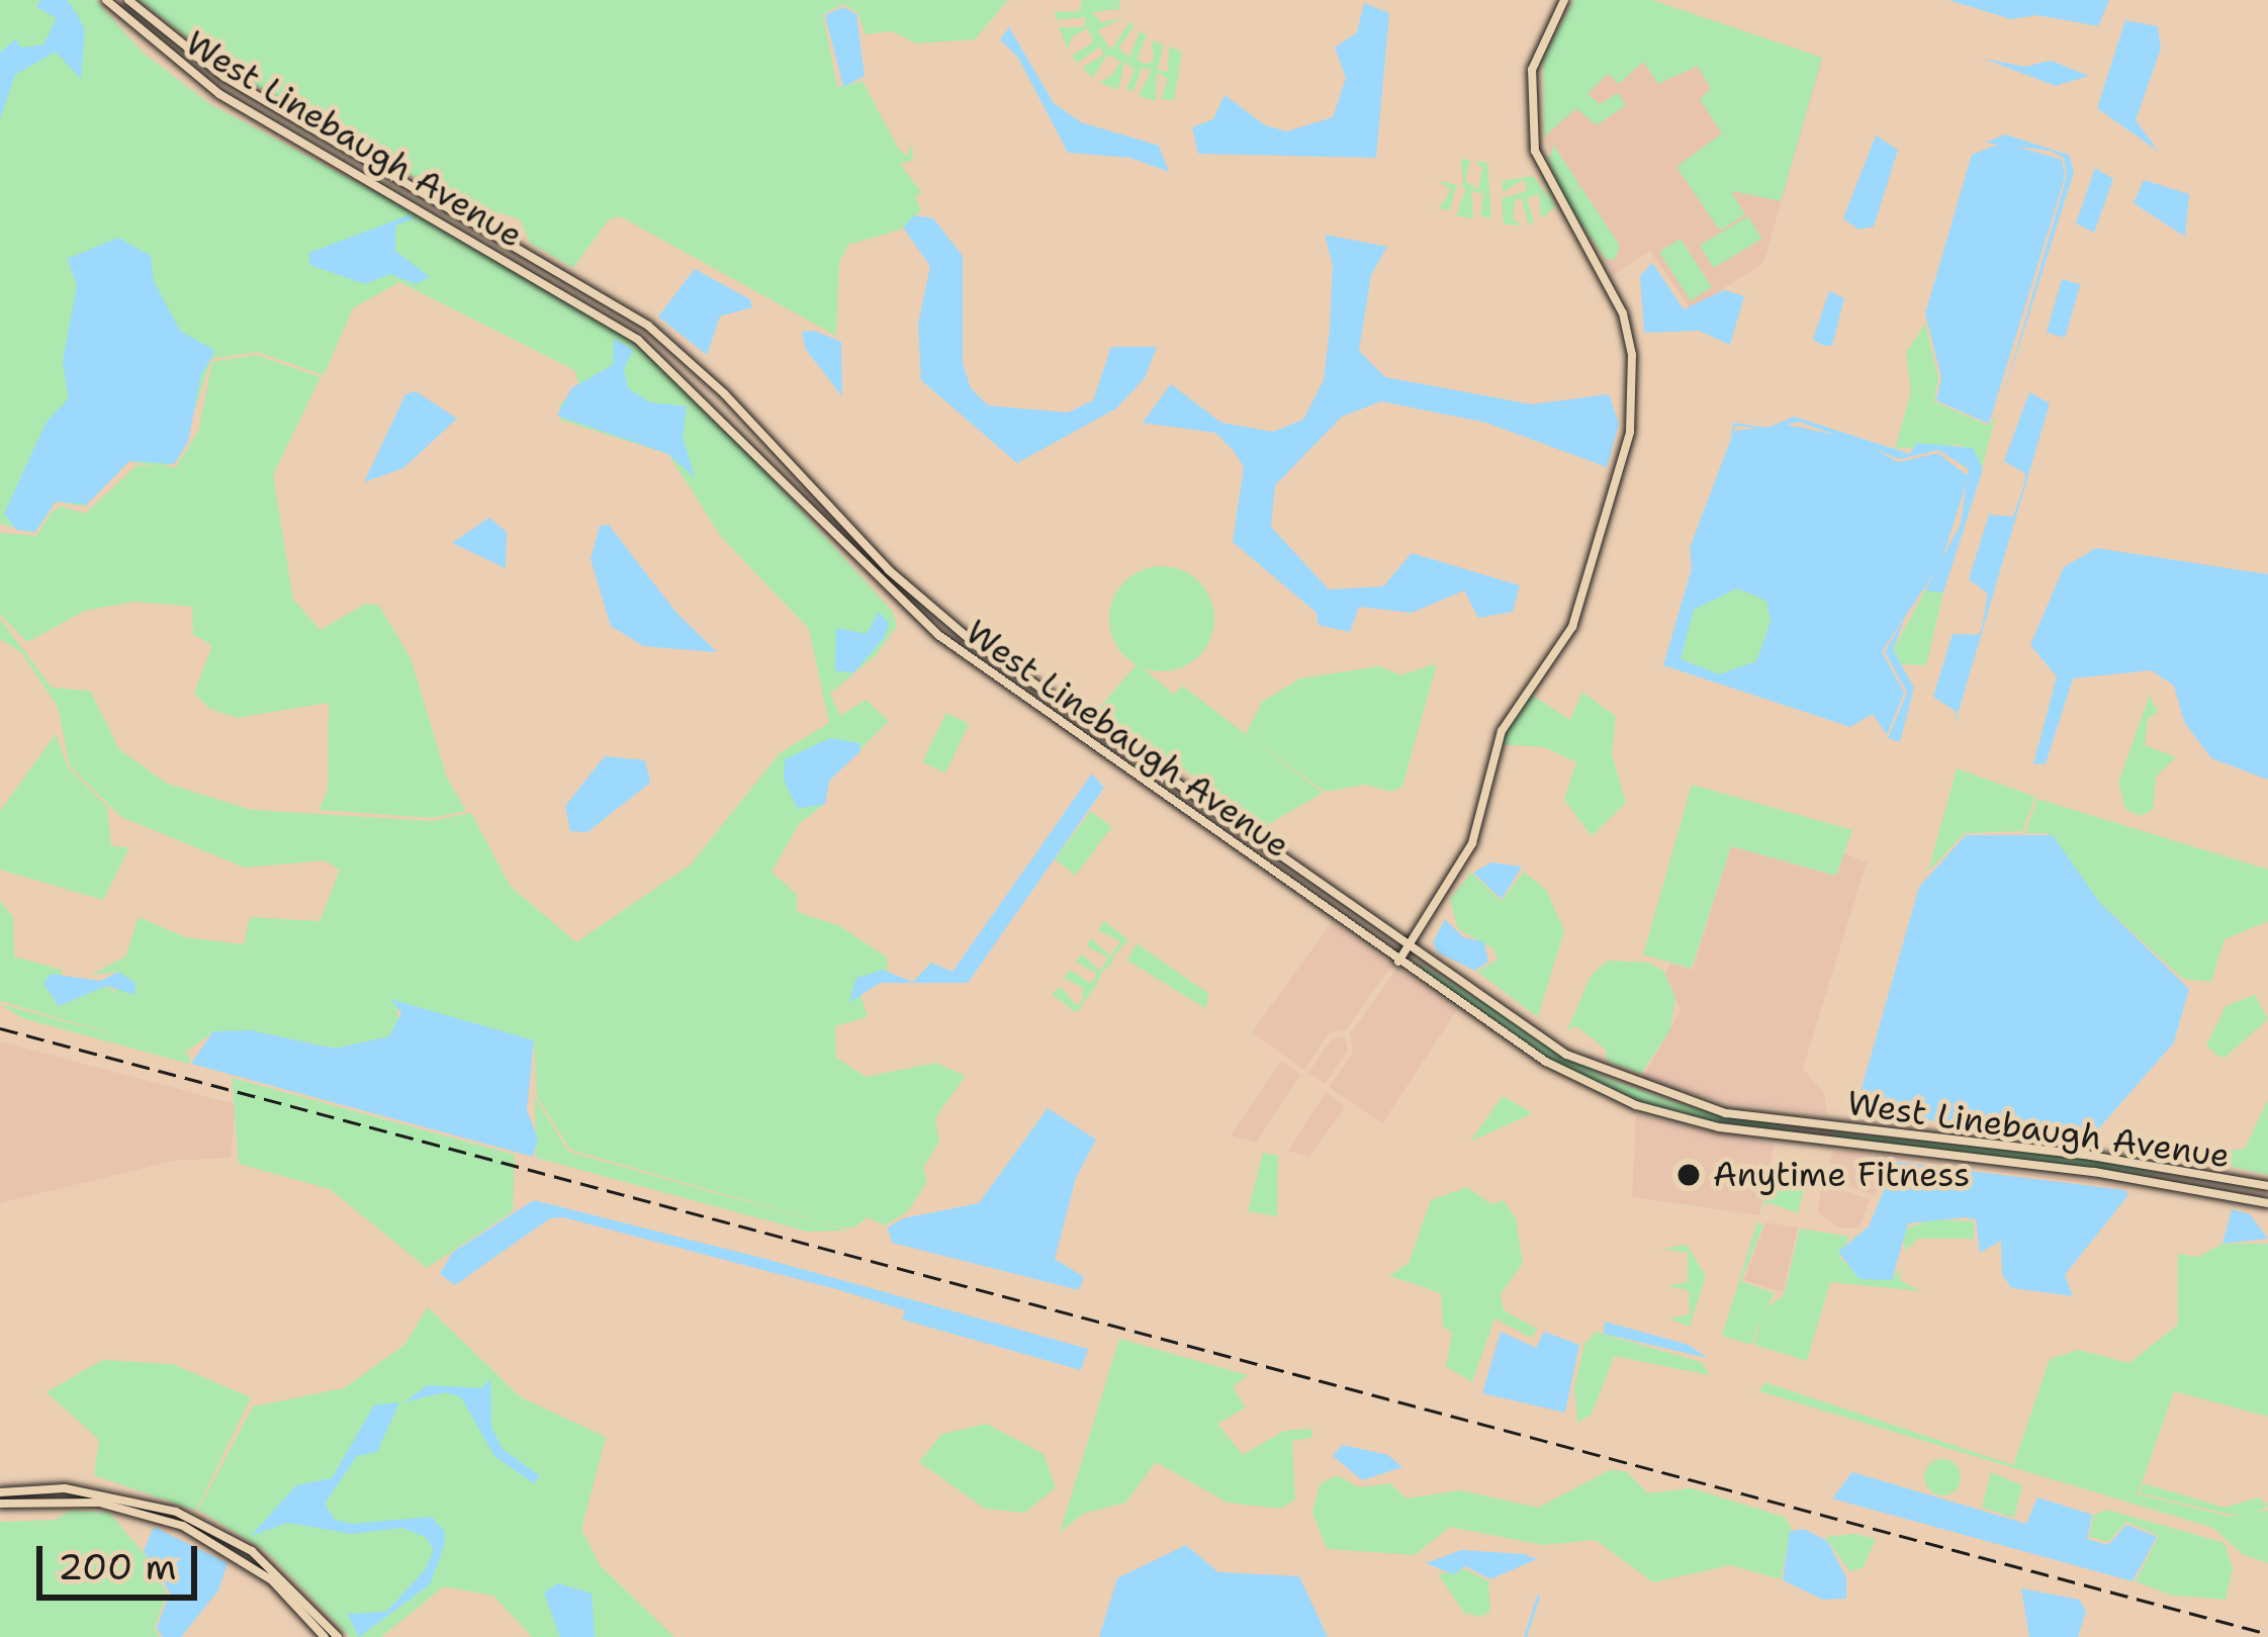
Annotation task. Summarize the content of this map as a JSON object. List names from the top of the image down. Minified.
{"streets":{"main road":["West Linebaugh Avenue"]},"places":["Anytime Fitness"],"scale_bar":"200 m"}
